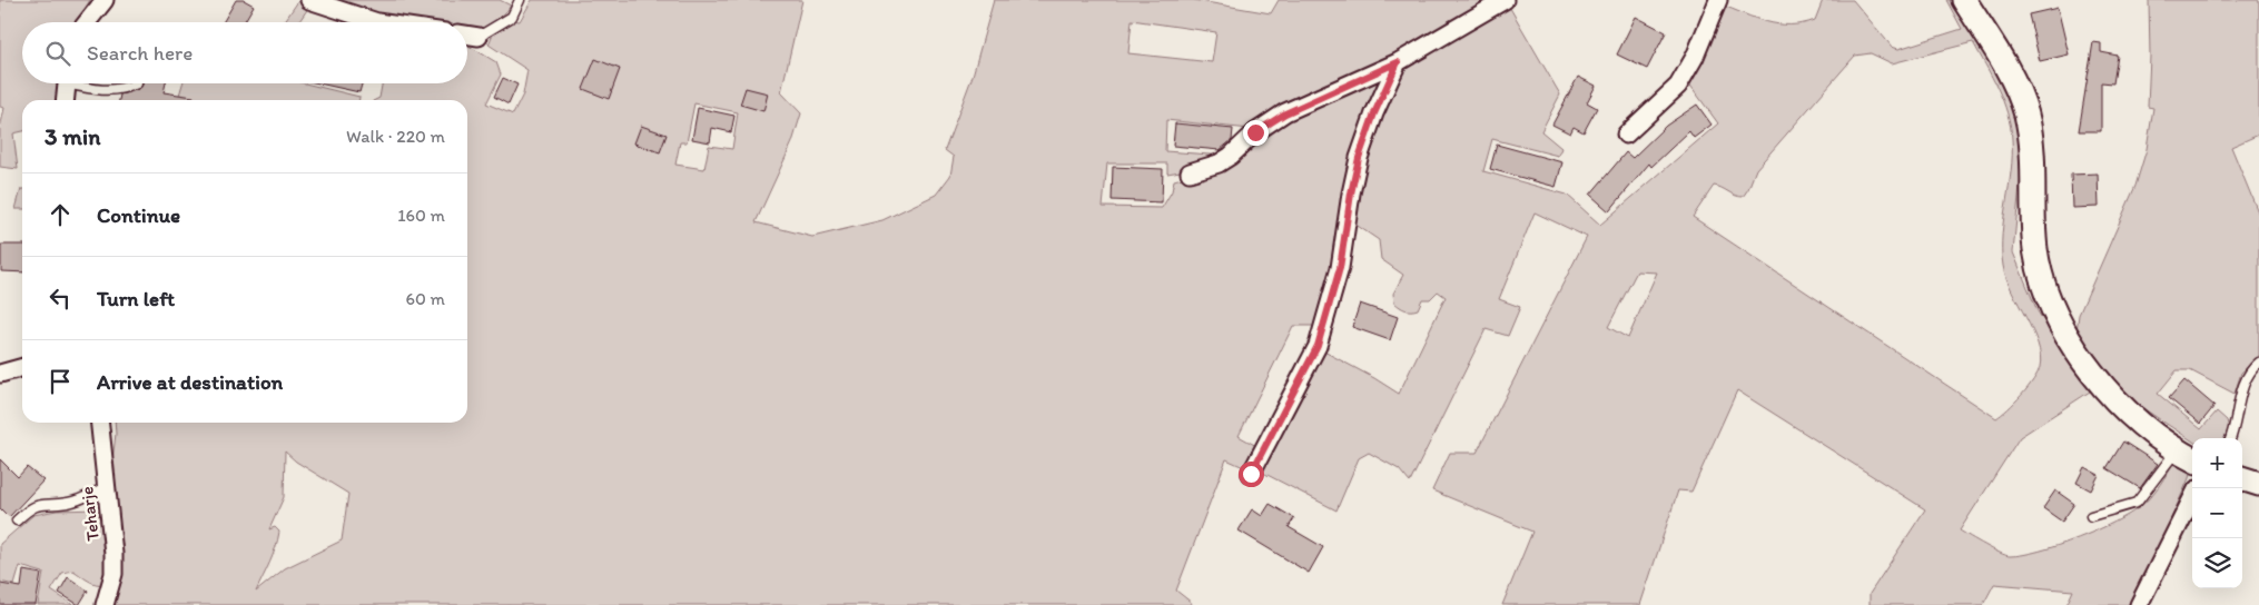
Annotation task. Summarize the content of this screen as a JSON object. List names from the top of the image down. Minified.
{"streets":{"street":["Teharje"]},"page":{"search":"Search here","heading":["3 min","Walk · 220 m"],"list":[["Continue","160 m"],["Turn left","60 m"],"Arrive at destination"],"map_buttons":["+","−"]}}
